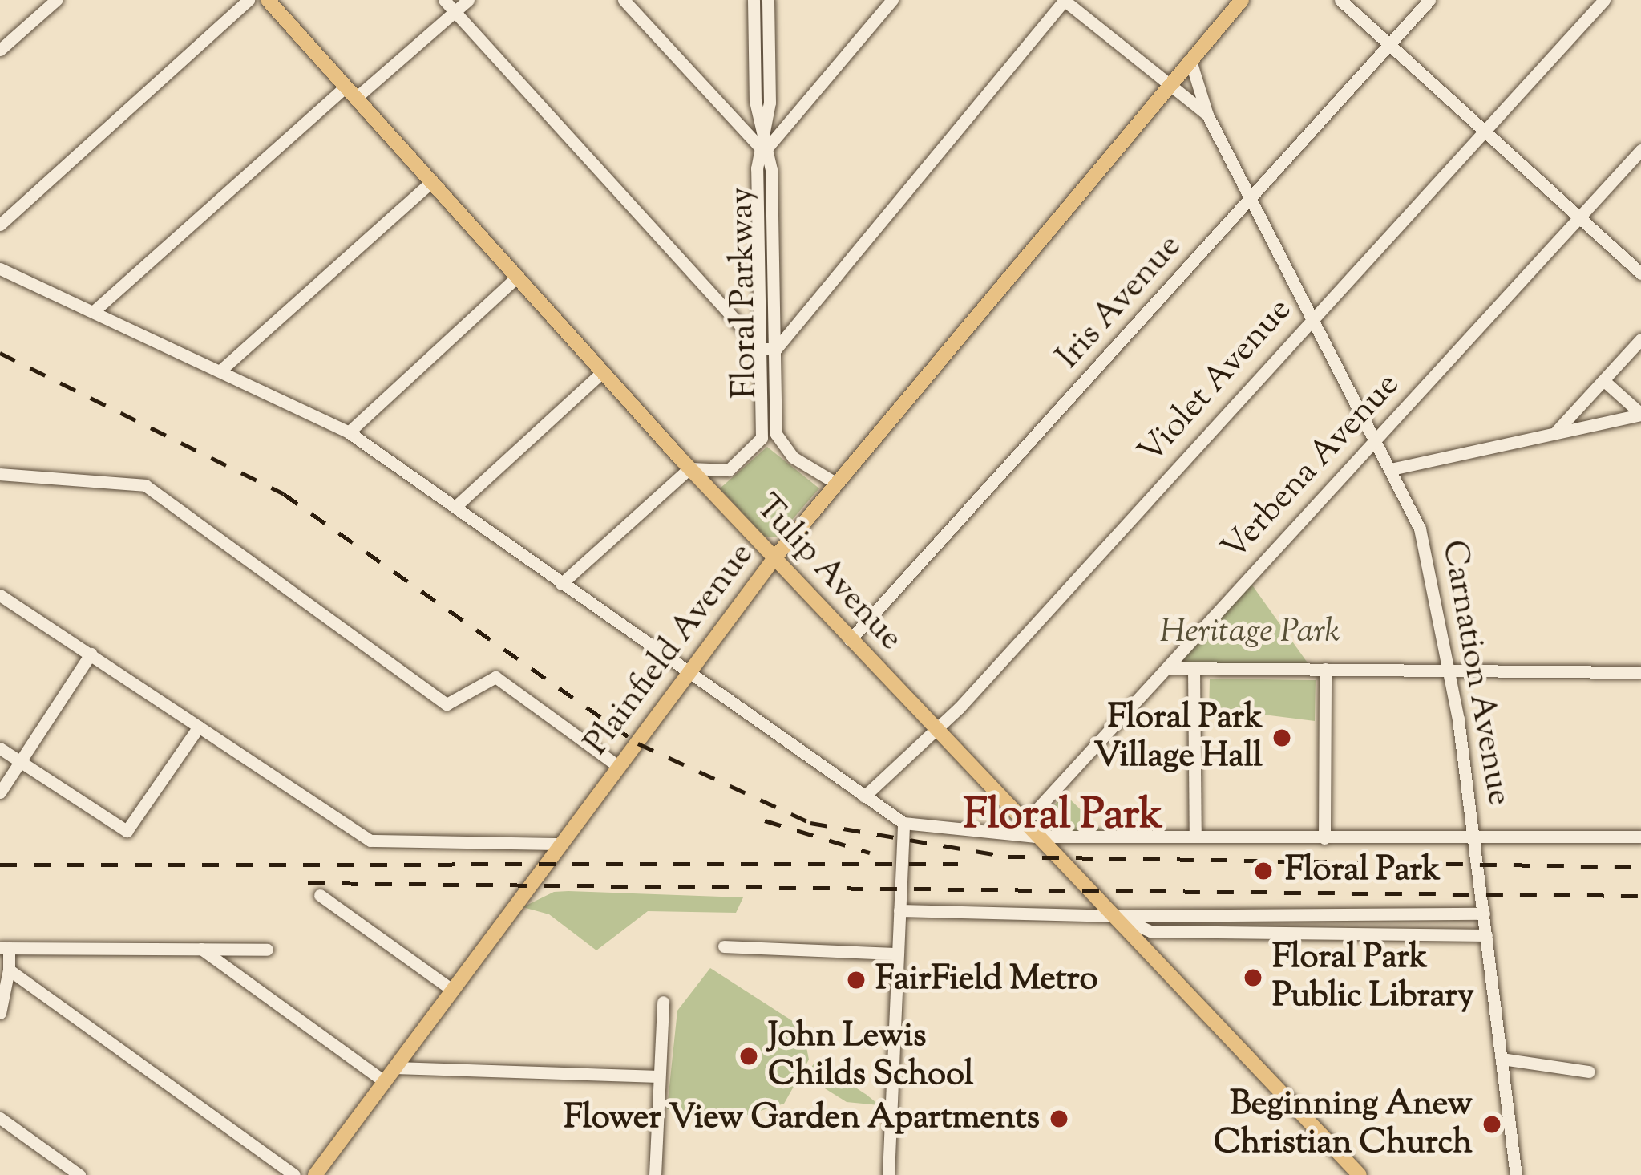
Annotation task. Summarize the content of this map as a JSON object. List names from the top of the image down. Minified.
{"streets":{"main road":["Tulip Avenue","Plainfield Avenue"],"street":["Floral Parkway","Iris Avenue","Violet Avenue","Verbena Avenue","Carnation Avenue"]},"crossings":[["Floral Parkway","Tulip Avenue"],["Floral Parkway","Plainfield Avenue"],["Iris Avenue","Tulip Avenue"],["Iris Avenue","Carnation Avenue"],["Violet Avenue","Tulip Avenue"],["Violet Avenue","Carnation Avenue"],["Verbena Avenue","Tulip Avenue"],["Verbena Avenue","Carnation Avenue"],["Tulip Avenue","Plainfield Avenue"],["Plainfield Avenue","Carnation Avenue"]],"districts":["Floral Park"],"parks":["Heritage Park"],"places":["Floral Park Village Hall","Floral Park","Floral Park Public Library","FairField Metro","John Lewis Childs School","Flower View Garden Apartments","Beginning Anew Christian Church"]}
